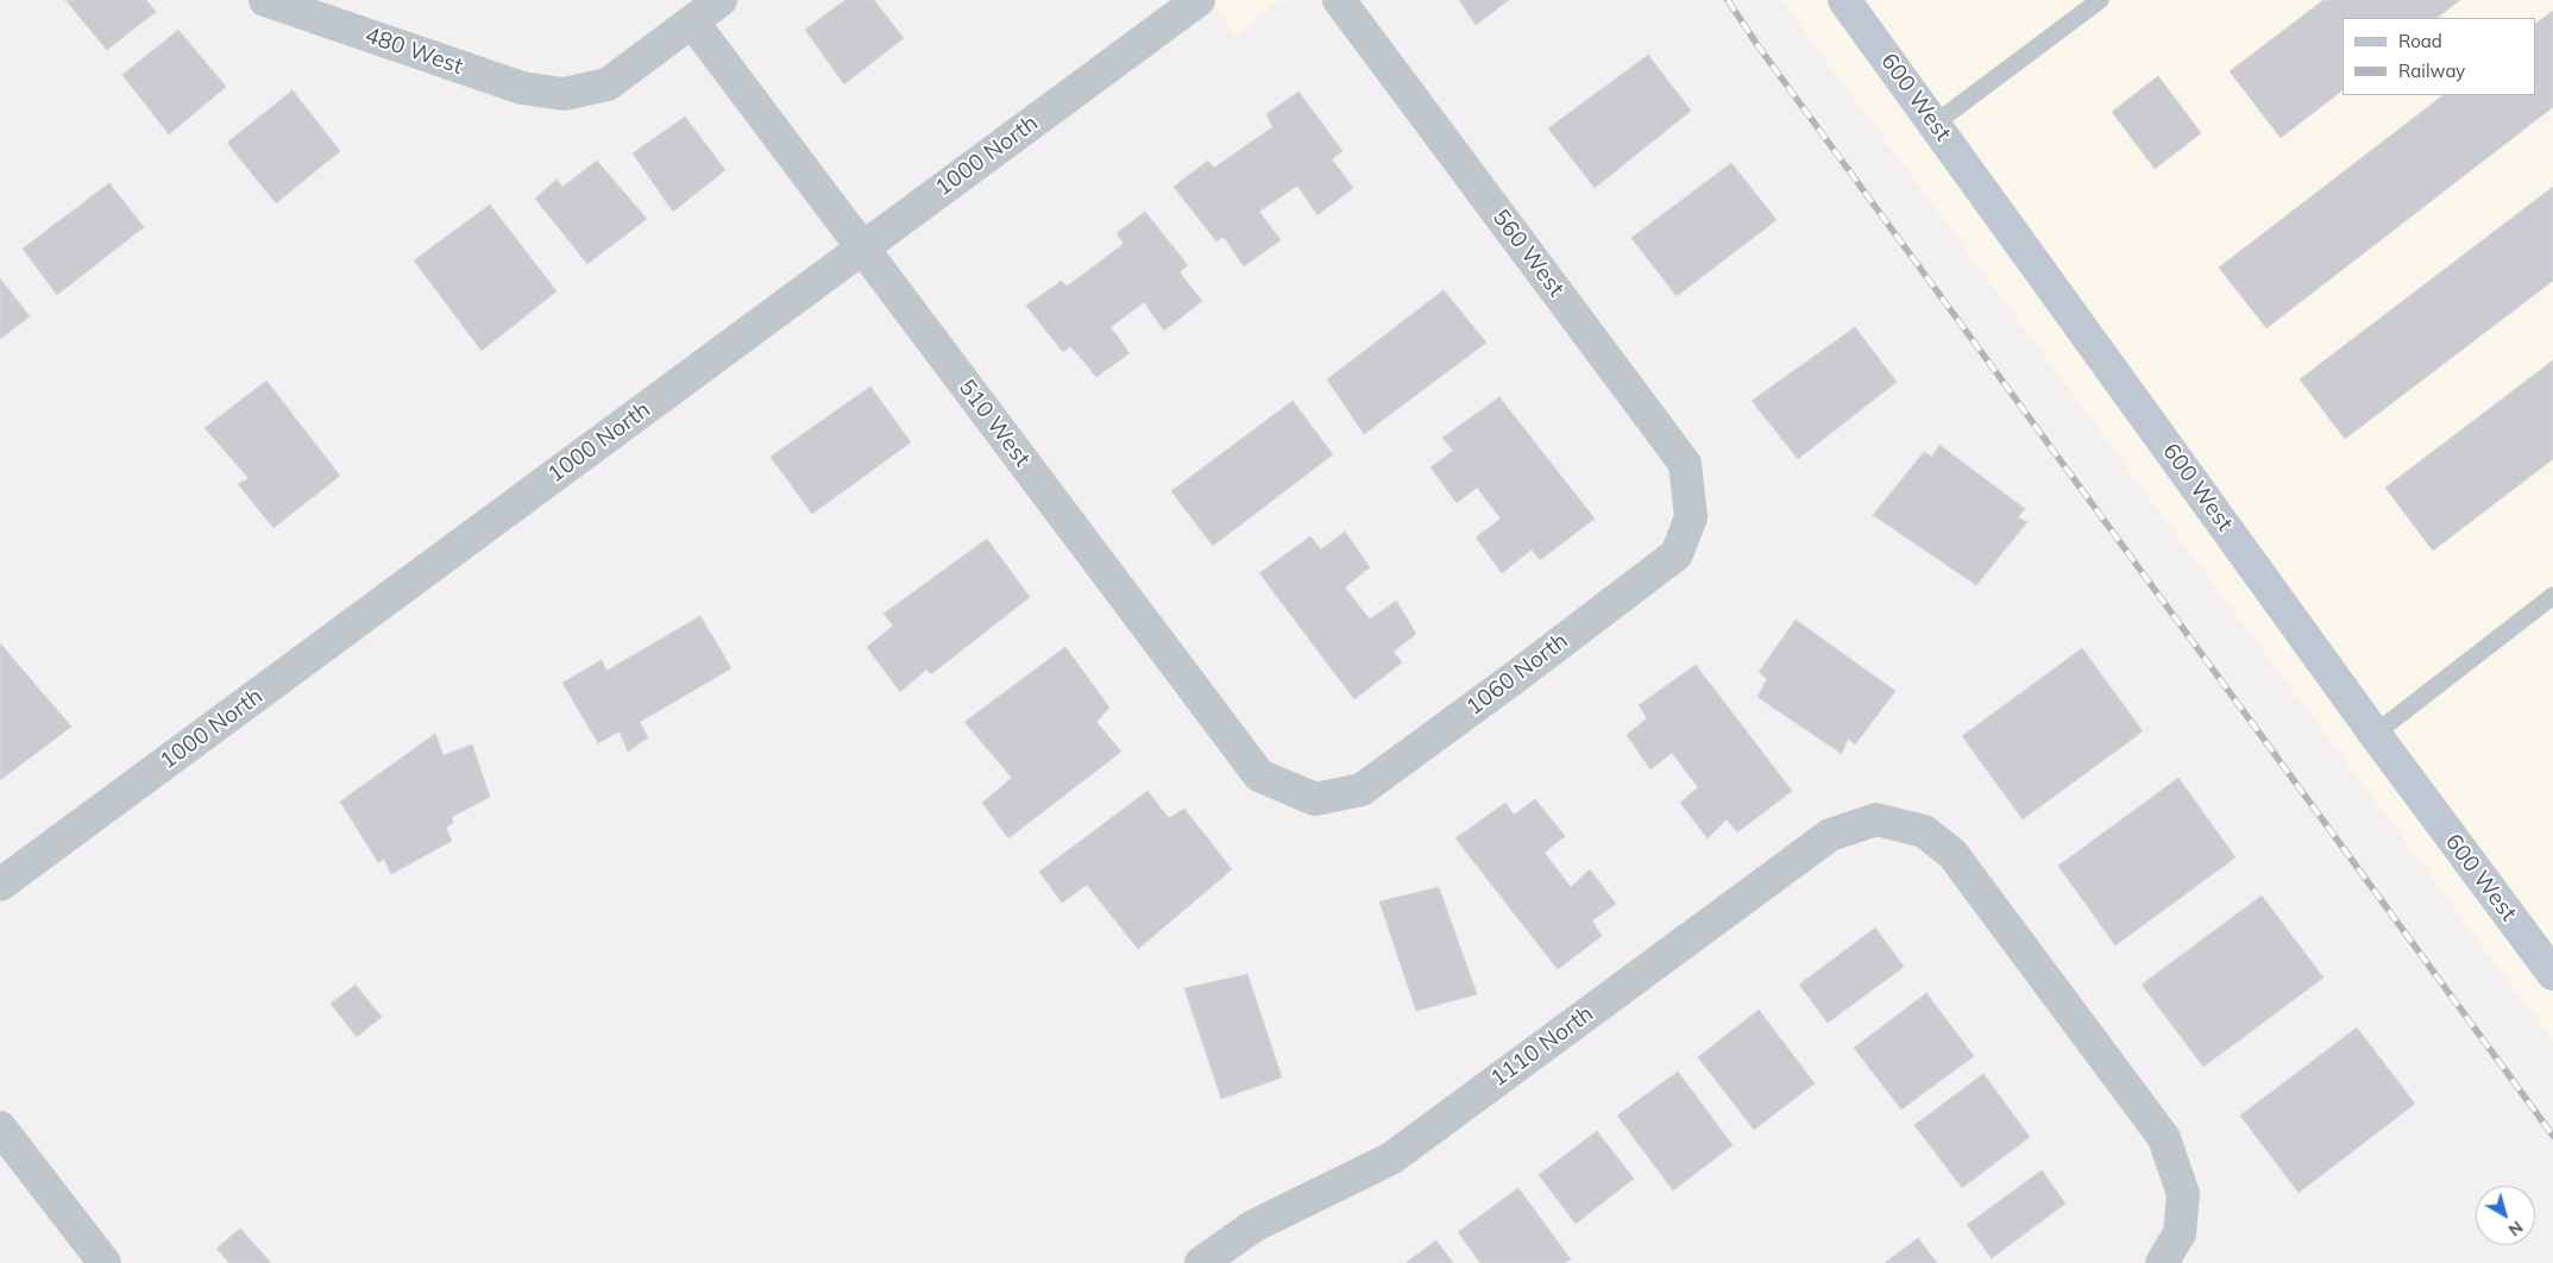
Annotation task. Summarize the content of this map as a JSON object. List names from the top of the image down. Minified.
{"streets":{"main road":["600 West"],"street":["480 West","1000 North","560 West","510 West","1060 North","1110 North"]},"crossings":[["480 West","510 West"],["1000 North","510 West"],["560 West","1060 North"],["510 West","1060 North"]],"legend":["Road","Railway"],"north":"bottom right"}
